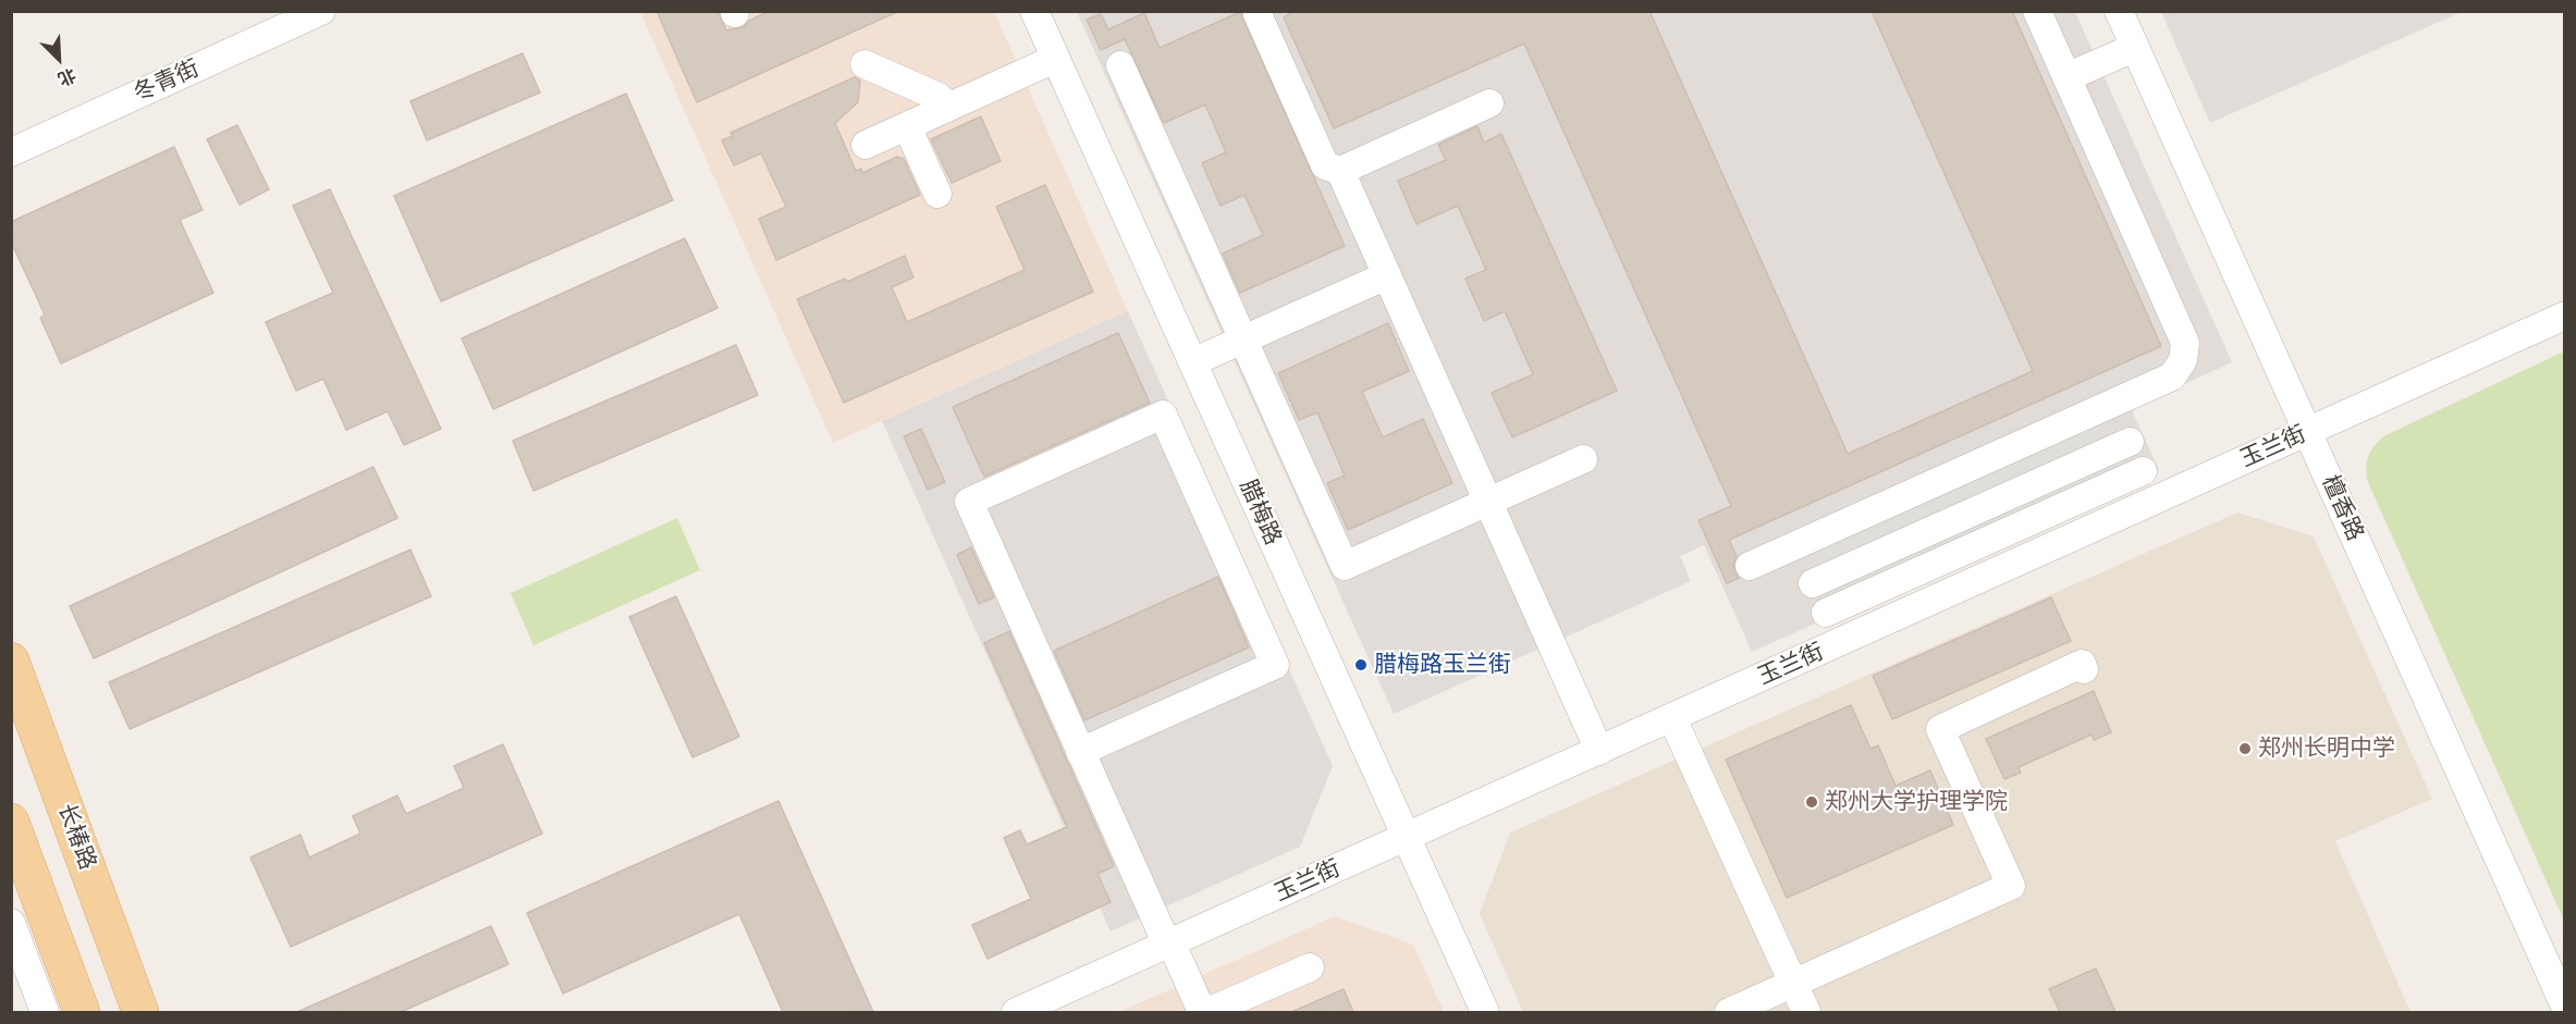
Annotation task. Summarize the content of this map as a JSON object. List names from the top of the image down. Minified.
{"streets":{"main road":["长椿路"],"street":["冬青街","玉兰街","檀香路","腊梅路"]},"crossings":[["玉兰街","檀香路"],["玉兰街","腊梅路"]],"places":["腊梅路玉兰街","郑州长明中学","郑州大学护理学院"],"north":"bottom right"}
